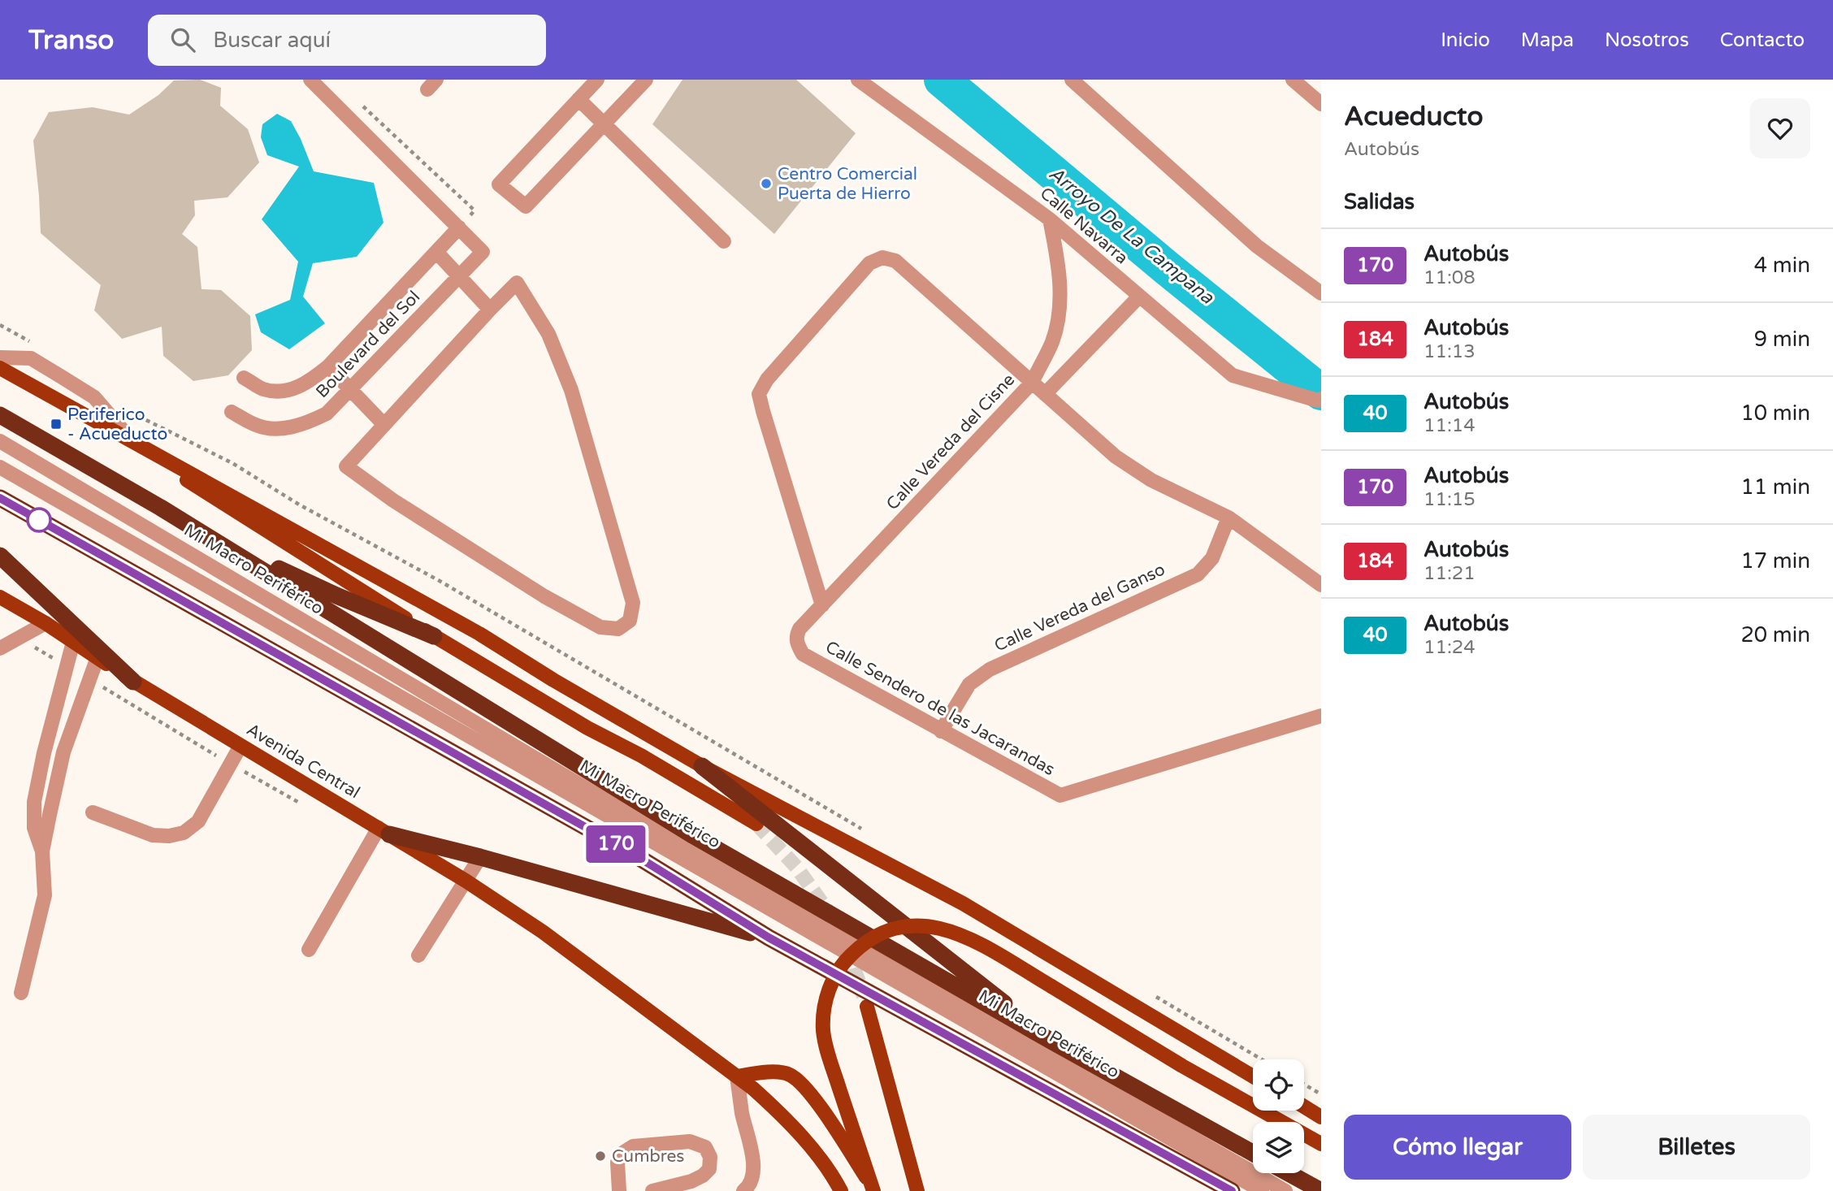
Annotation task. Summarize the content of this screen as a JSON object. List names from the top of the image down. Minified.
{"streets":{"main road":["Avenida Central"],"street":["Calle Navarra","Boulevard del Sol","Calle Vereda del Cisne","Mi Macro Periférico","Calle Vereda del Ganso","Calle Sendero de las Jacarandas"]},"crossings":[["Calle Navarra","Calle Vereda del Cisne"],["Calle Vereda del Cisne","Calle Sendero de las Jacarandas"],["Calle Vereda del Ganso","Calle Sendero de las Jacarandas"]],"water":["Arroyo De La Campana"],"places":{"other":["Centro Comercial Puerta de Hierro","Cumbres"],"transit":["Periferico - Acueducto"]},"lines":["bus line 170"],"page":{"header":"Transo","search":"Buscar aquí","nav":["Inicio","Mapa","Nosotros","Contacto"],"on_map":"170","heading":[["Acueducto","Autobús"],"Salidas"],"list":[{"mark":"170","name":"Autobús","note":"11:08","value":"4 min"},{"mark":"184","name":"Autobús","note":"11:13","value":"9 min"},{"mark":"40","name":"Autobús","note":"11:14","value":"10 min"},{"mark":"170","name":"Autobús","note":"11:15","value":"11 min"},{"mark":"184","name":"Autobús","note":"11:21","value":"17 min"},{"mark":"40","name":"Autobús","note":"11:24","value":"20 min"}],"buttons":["Cómo llegar","Billetes"]}}
